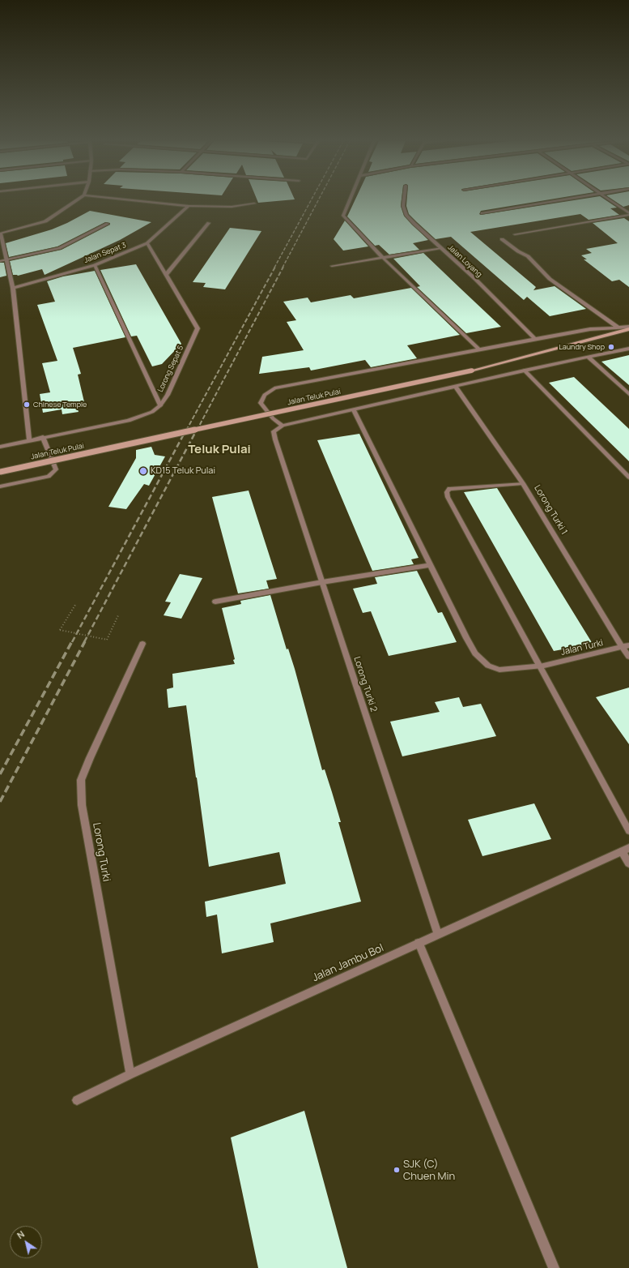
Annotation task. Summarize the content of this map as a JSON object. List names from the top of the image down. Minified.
{"streets":{"main road":["Jalan Teluk Pulai"],"street":["Jalan Sepat 3","Jalan Loyang","Lorong Sepat 5","Lorong Turki 1","Jalan Turki","Lorong Turki 2","Lorong Turki","Jalan Jambu Bol"]},"crossings":[["Jalan Sepat 3","Lorong Sepat 5"],["Lorong Turki 1","Jalan Turki"],["Lorong Turki 2","Jalan Jambu Bol"],["Lorong Turki","Jalan Jambu Bol"]],"districts":["Teluk Pulai"],"places":["Laundry Shop","Chinese Temple","KD15 Teluk Pulai","SJK (C) Chuen Min"],"north":"top left"}
